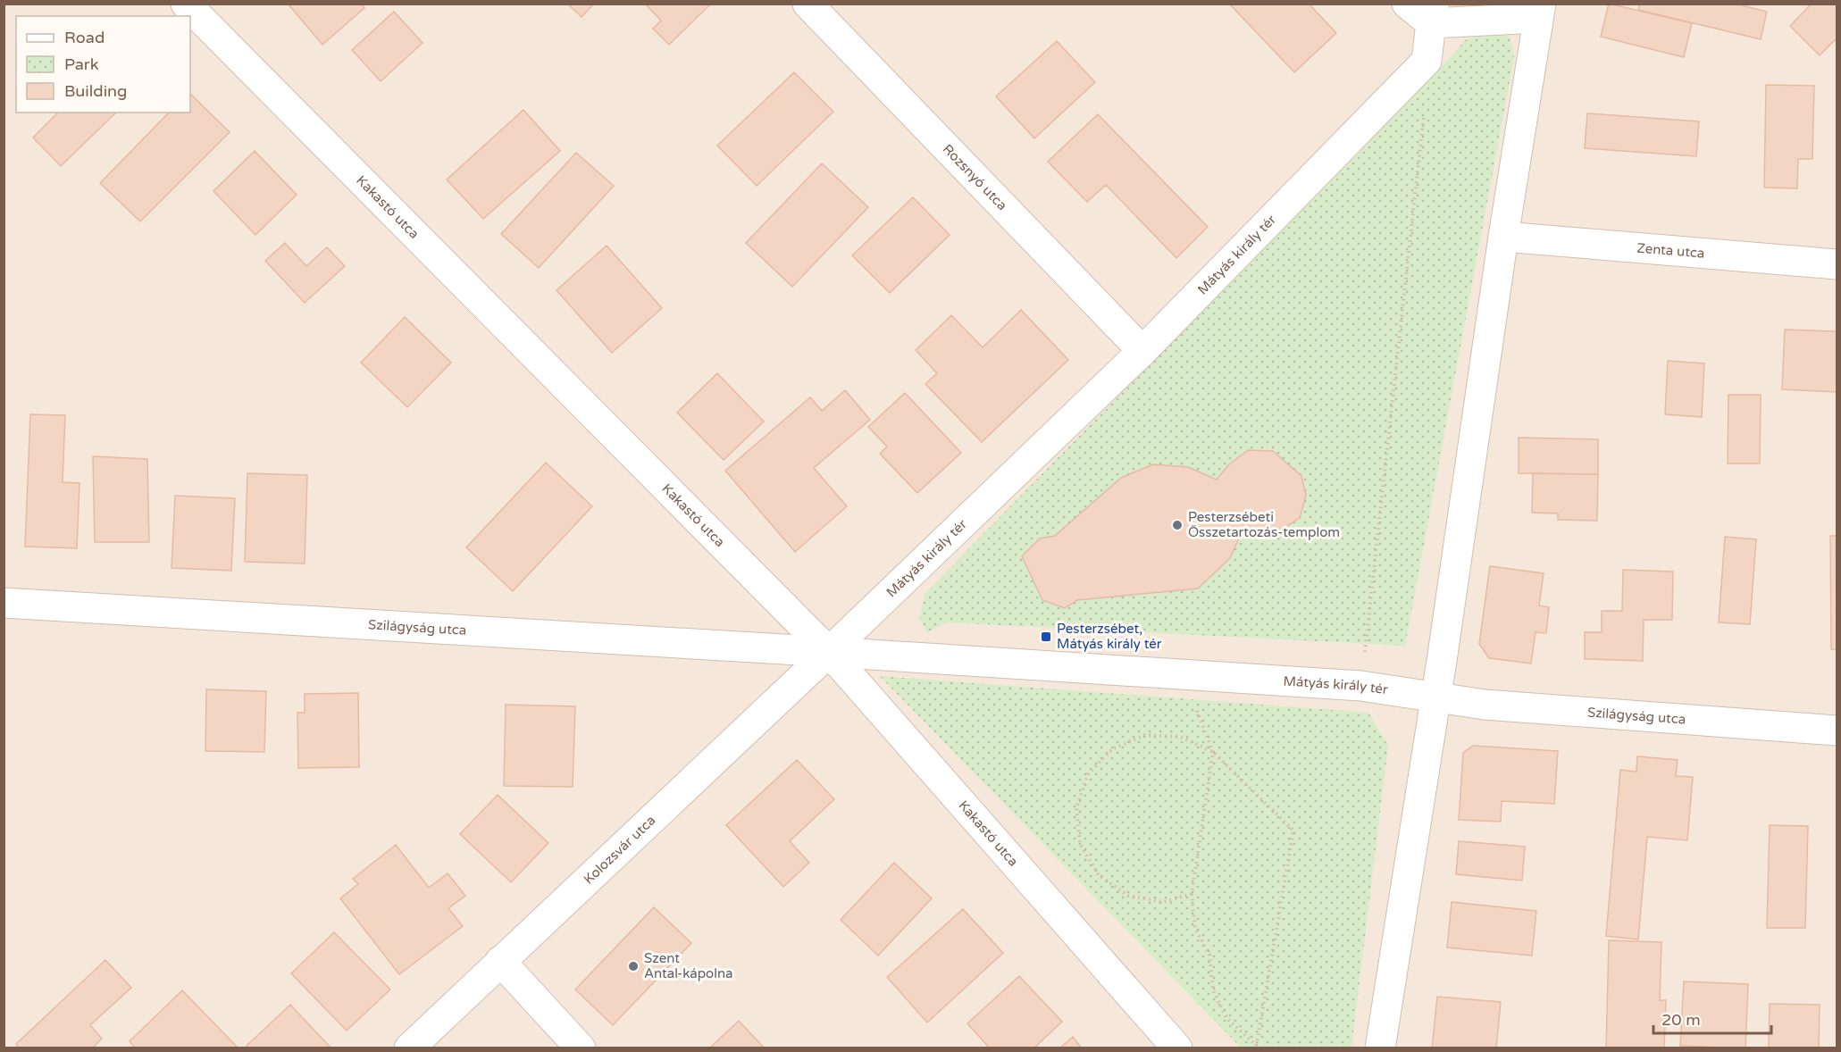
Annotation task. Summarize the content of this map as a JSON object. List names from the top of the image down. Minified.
{"streets":{"street":["Rozsnyó utca","Kakastó utca","Zenta utca","Mátyás király tér","Szilágyság utca","Kolozsvár utca"]},"crossings":[["Rozsnyó utca","Mátyás király tér"],["Kakastó utca","Mátyás király tér"],["Kakastó utca","Szilágyság utca"],["Kakastó utca","Kolozsvár utca"],["Mátyás király tér","Szilágyság utca"],["Mátyás király tér","Kolozsvár utca"],["Szilágyság utca","Kolozsvár utca"]],"places":{"other":["Pesterzsébeti Összetartozás-templom","Szent Antal-kápolna"],"transit":["Pesterzsébet, Mátyás király tér"]},"legend":["Road","Park","Building"],"scale_bar":"20 m"}
